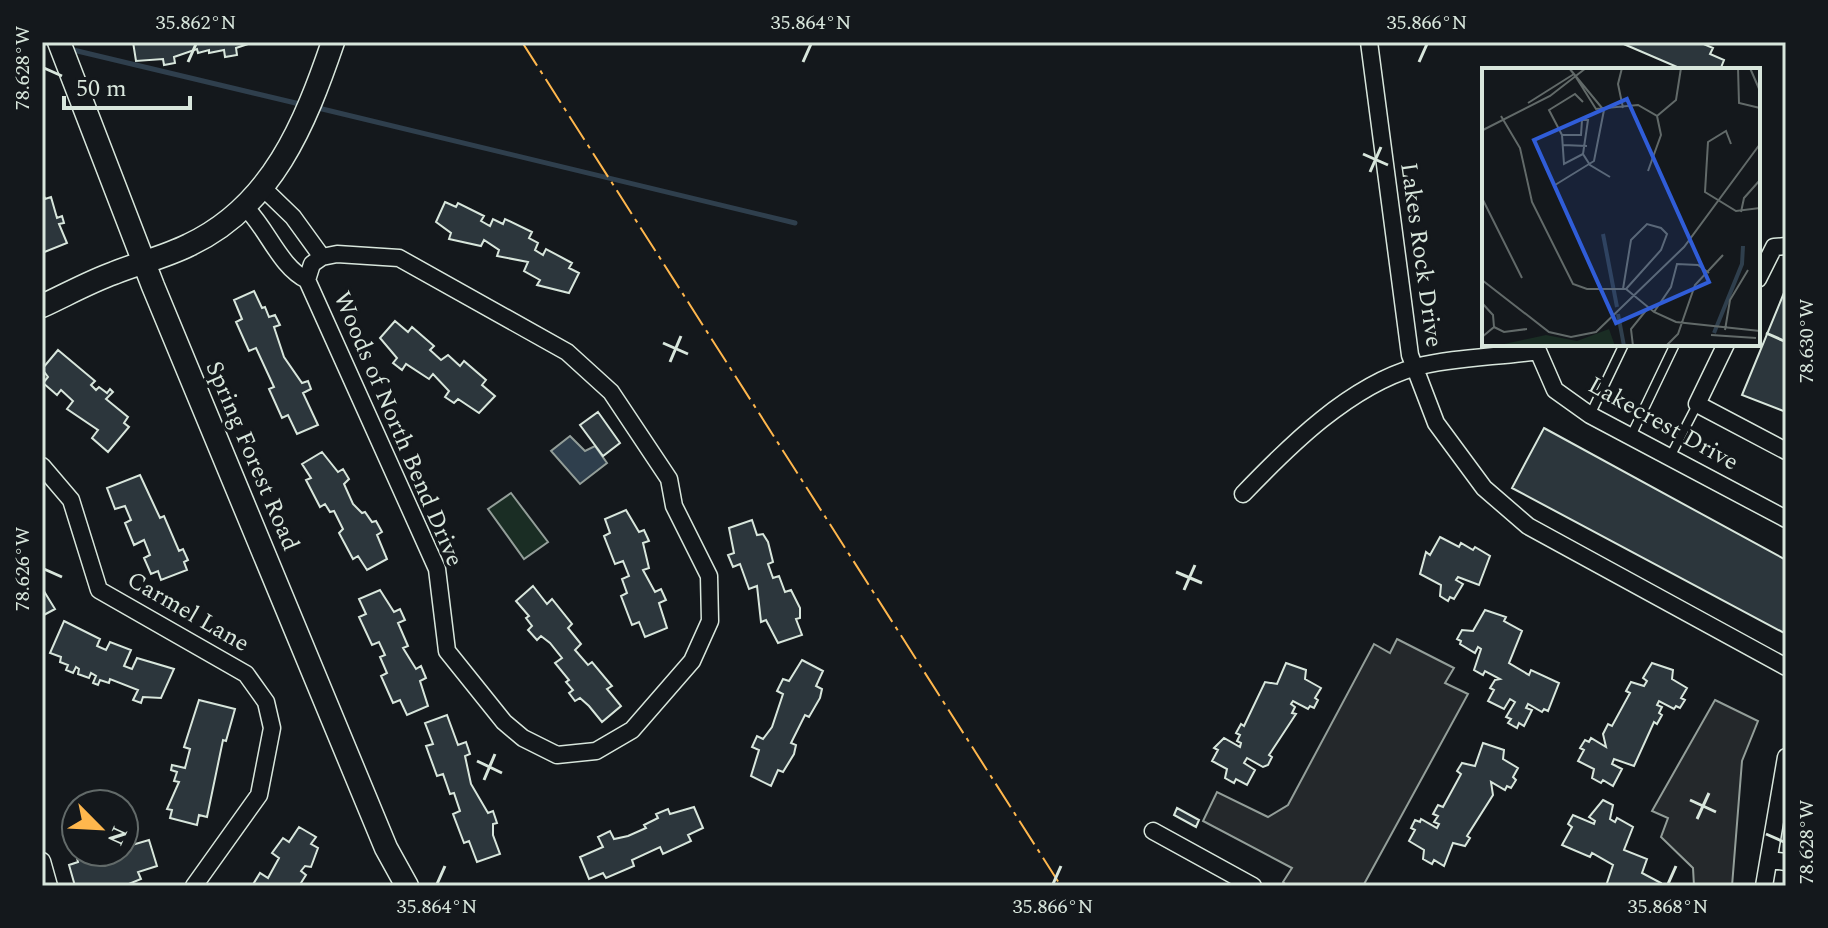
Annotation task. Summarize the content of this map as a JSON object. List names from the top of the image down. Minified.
{"streets":{"main road":["Spring Forest Road"],"street":["Lakes Rock Drive","Lakecrest Drive","Woods of North Bend Drive","Carmel Lane"]},"crossings":[["Lakes Rock Drive","Lakecrest Drive"]],"scale_bar":"50 m","north":"bottom right","coordinates":["35.862°N","35.864°N","35.866°N","78.628°W","78.630°W","78.626°W","35.868°N"]}
